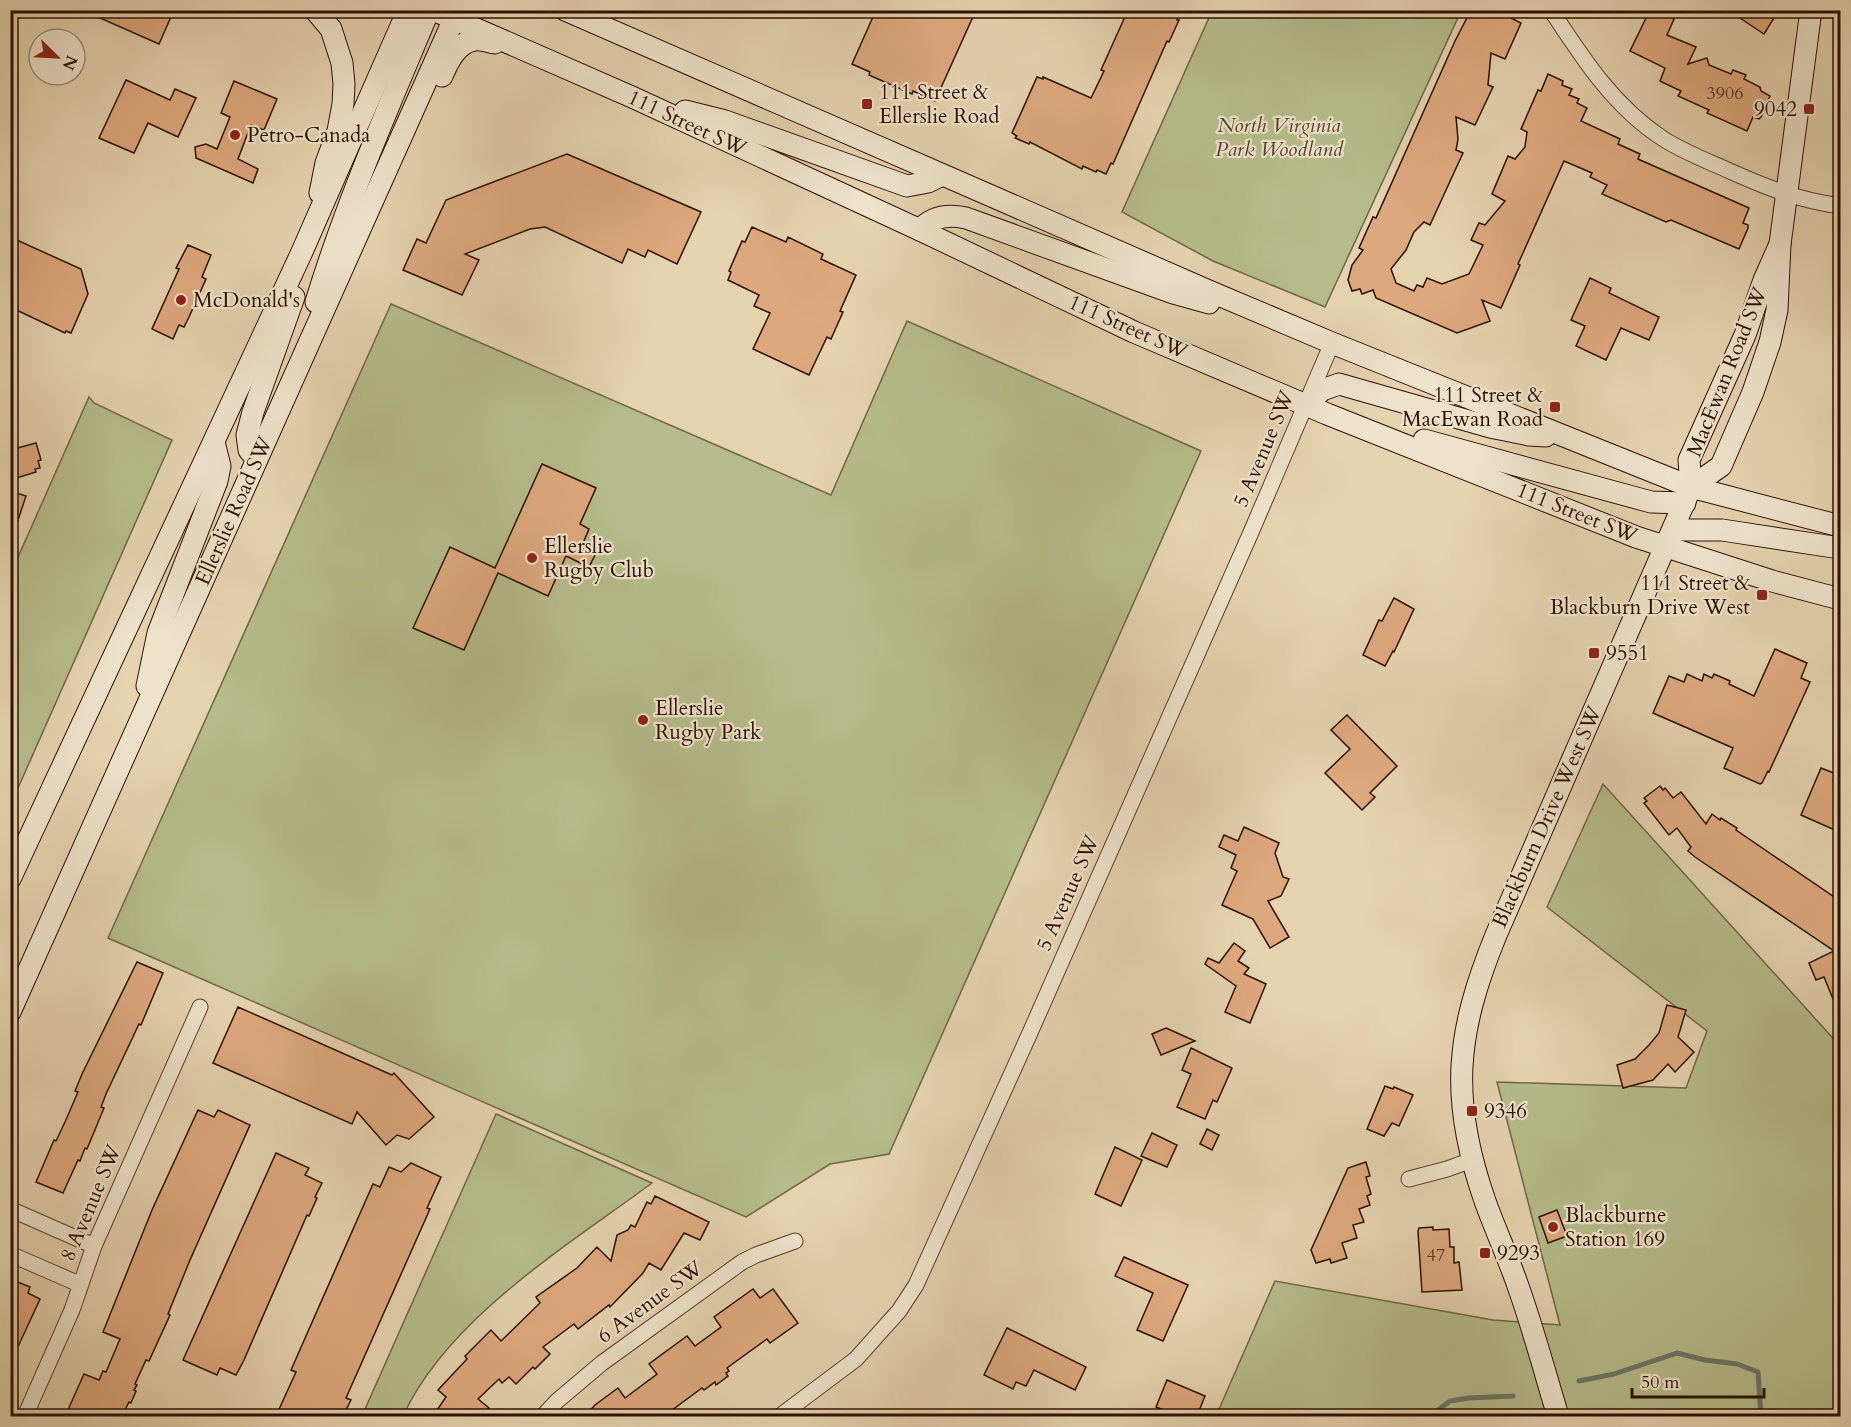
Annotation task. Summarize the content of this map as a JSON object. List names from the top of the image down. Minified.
{"streets":{"main road":["111 Street SW","MacEwan Road SW","Ellerslie Road SW","Blackburn Drive West SW"],"street":["5 Avenue SW","8 Avenue SW","6 Avenue SW"]},"crossings":[["111 Street SW","5 Avenue SW"],["111 Street SW","Ellerslie Road SW"],["111 Street SW","Blackburn Drive West SW"],["MacEwan Road SW","Blackburn Drive West SW"]],"parks":["North Virginia Park Woodland"],"places":{"transit":["111 Street & Ellerslie Road","9042","111 Street & MacEwan Road","111 Street & Blackburn Drive West","9551","9346","9293"],"other":["Petro-Canada","McDonald's","Ellerslie Rugby Club","Ellerslie Rugby Park","Blackburne Station 169"]},"house_numbers":["3906","47"],"scale_bar":"50 m","north":"bottom right"}
